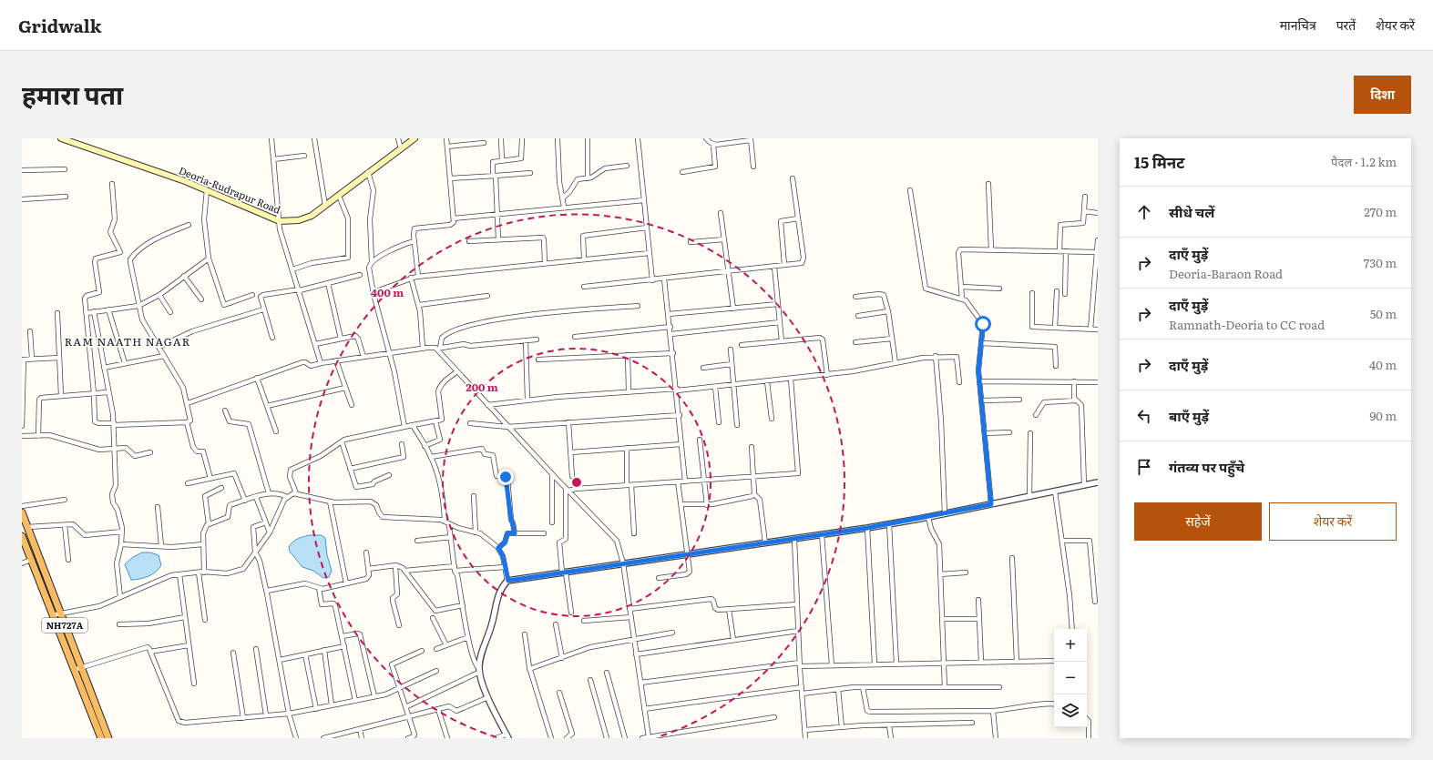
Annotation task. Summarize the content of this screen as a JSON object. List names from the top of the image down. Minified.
{"streets":{"highway":["NH727A"],"main road":["Deoria-Rudrapur Road"]},"districts":["RAM NAATH NAGAR"],"page":{"header":"Gridwalk","nav":["मानचित्र","परतें","शेयर करें"],"title":"हमारा पता","buttons":["दिशा",["सहेजें","शेयर करें"]],"heading":["15 मिनट","पैदल · 1.2 km"],"list":[["सीधे चलें","270 m"],["दाएँ मुड़ें","Deoria-Baraon Road","730 m"],["दाएँ मुड़ें","Ramnath-Deoria to CC road","50 m"],["दाएँ मुड़ें","40 m"],["बाएँ मुड़ें","90 m"],"गंतव्य पर पहुँचे"],"map_buttons":["+","−"]},"rings":["400 m","200 m"]}
